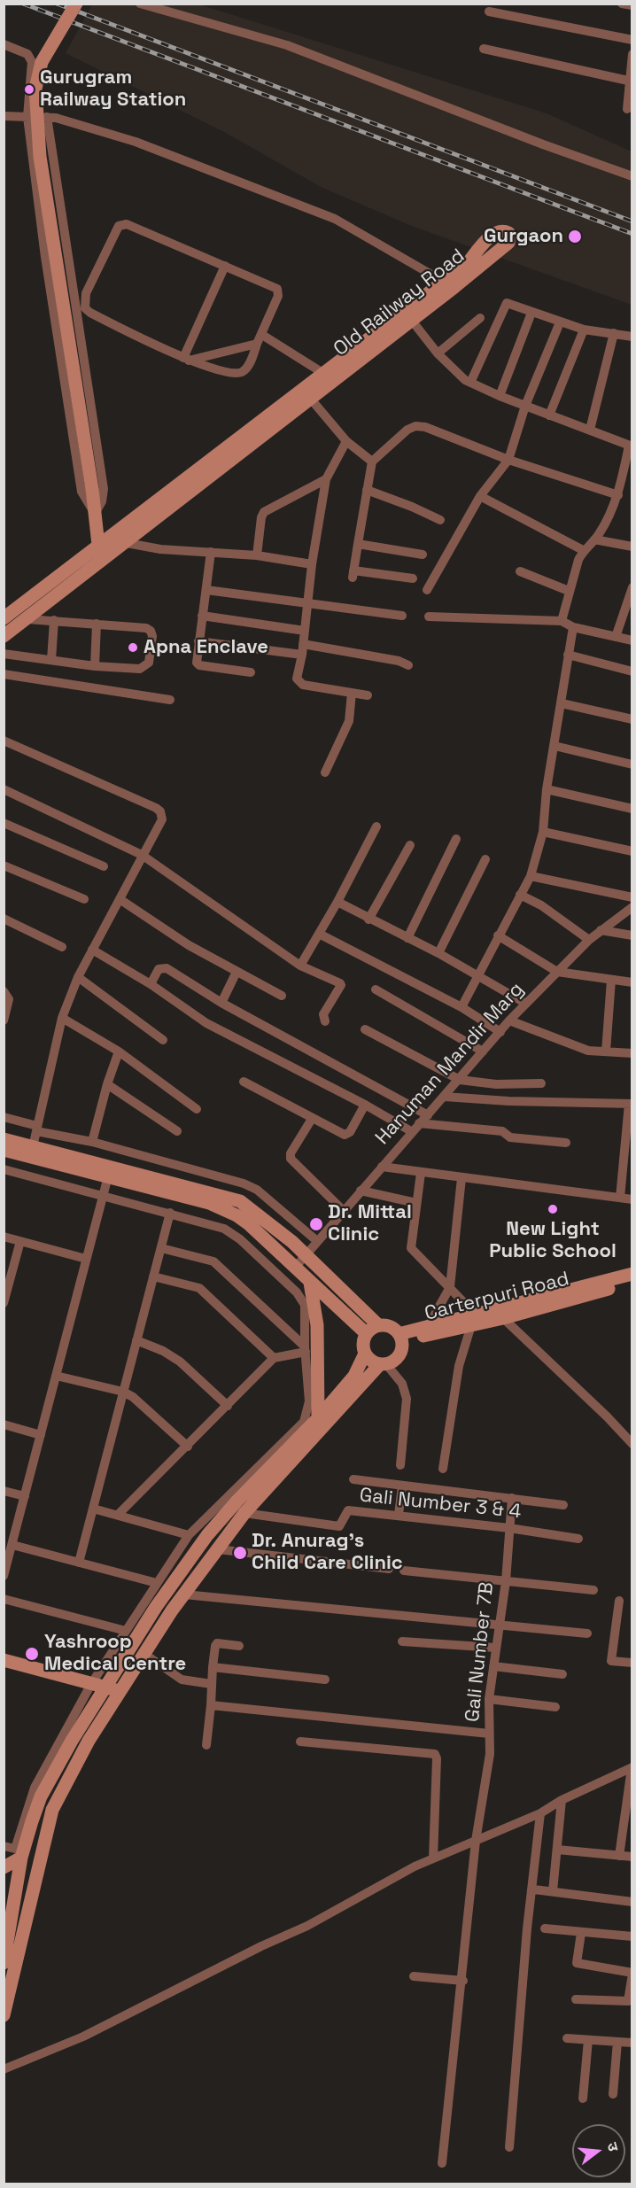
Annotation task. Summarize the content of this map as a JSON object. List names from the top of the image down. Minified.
{"streets":{"main road":["Old Railway Road","Carterpuri Road"],"street":["Hanuman Mandir Marg","Gali Number 3 & 4","Gali Number 7B"]},"crossings":[["Gali Number 3 & 4","Gali Number 7B"]],"places":["Gurugram Railway Station","Gurgaon","Apna Enclave","New Light Public School","Dr. Mittal Clinic","Dr. Anurag's Child Care Clinic","Yashroop Medical Centre"],"north":"right"}
